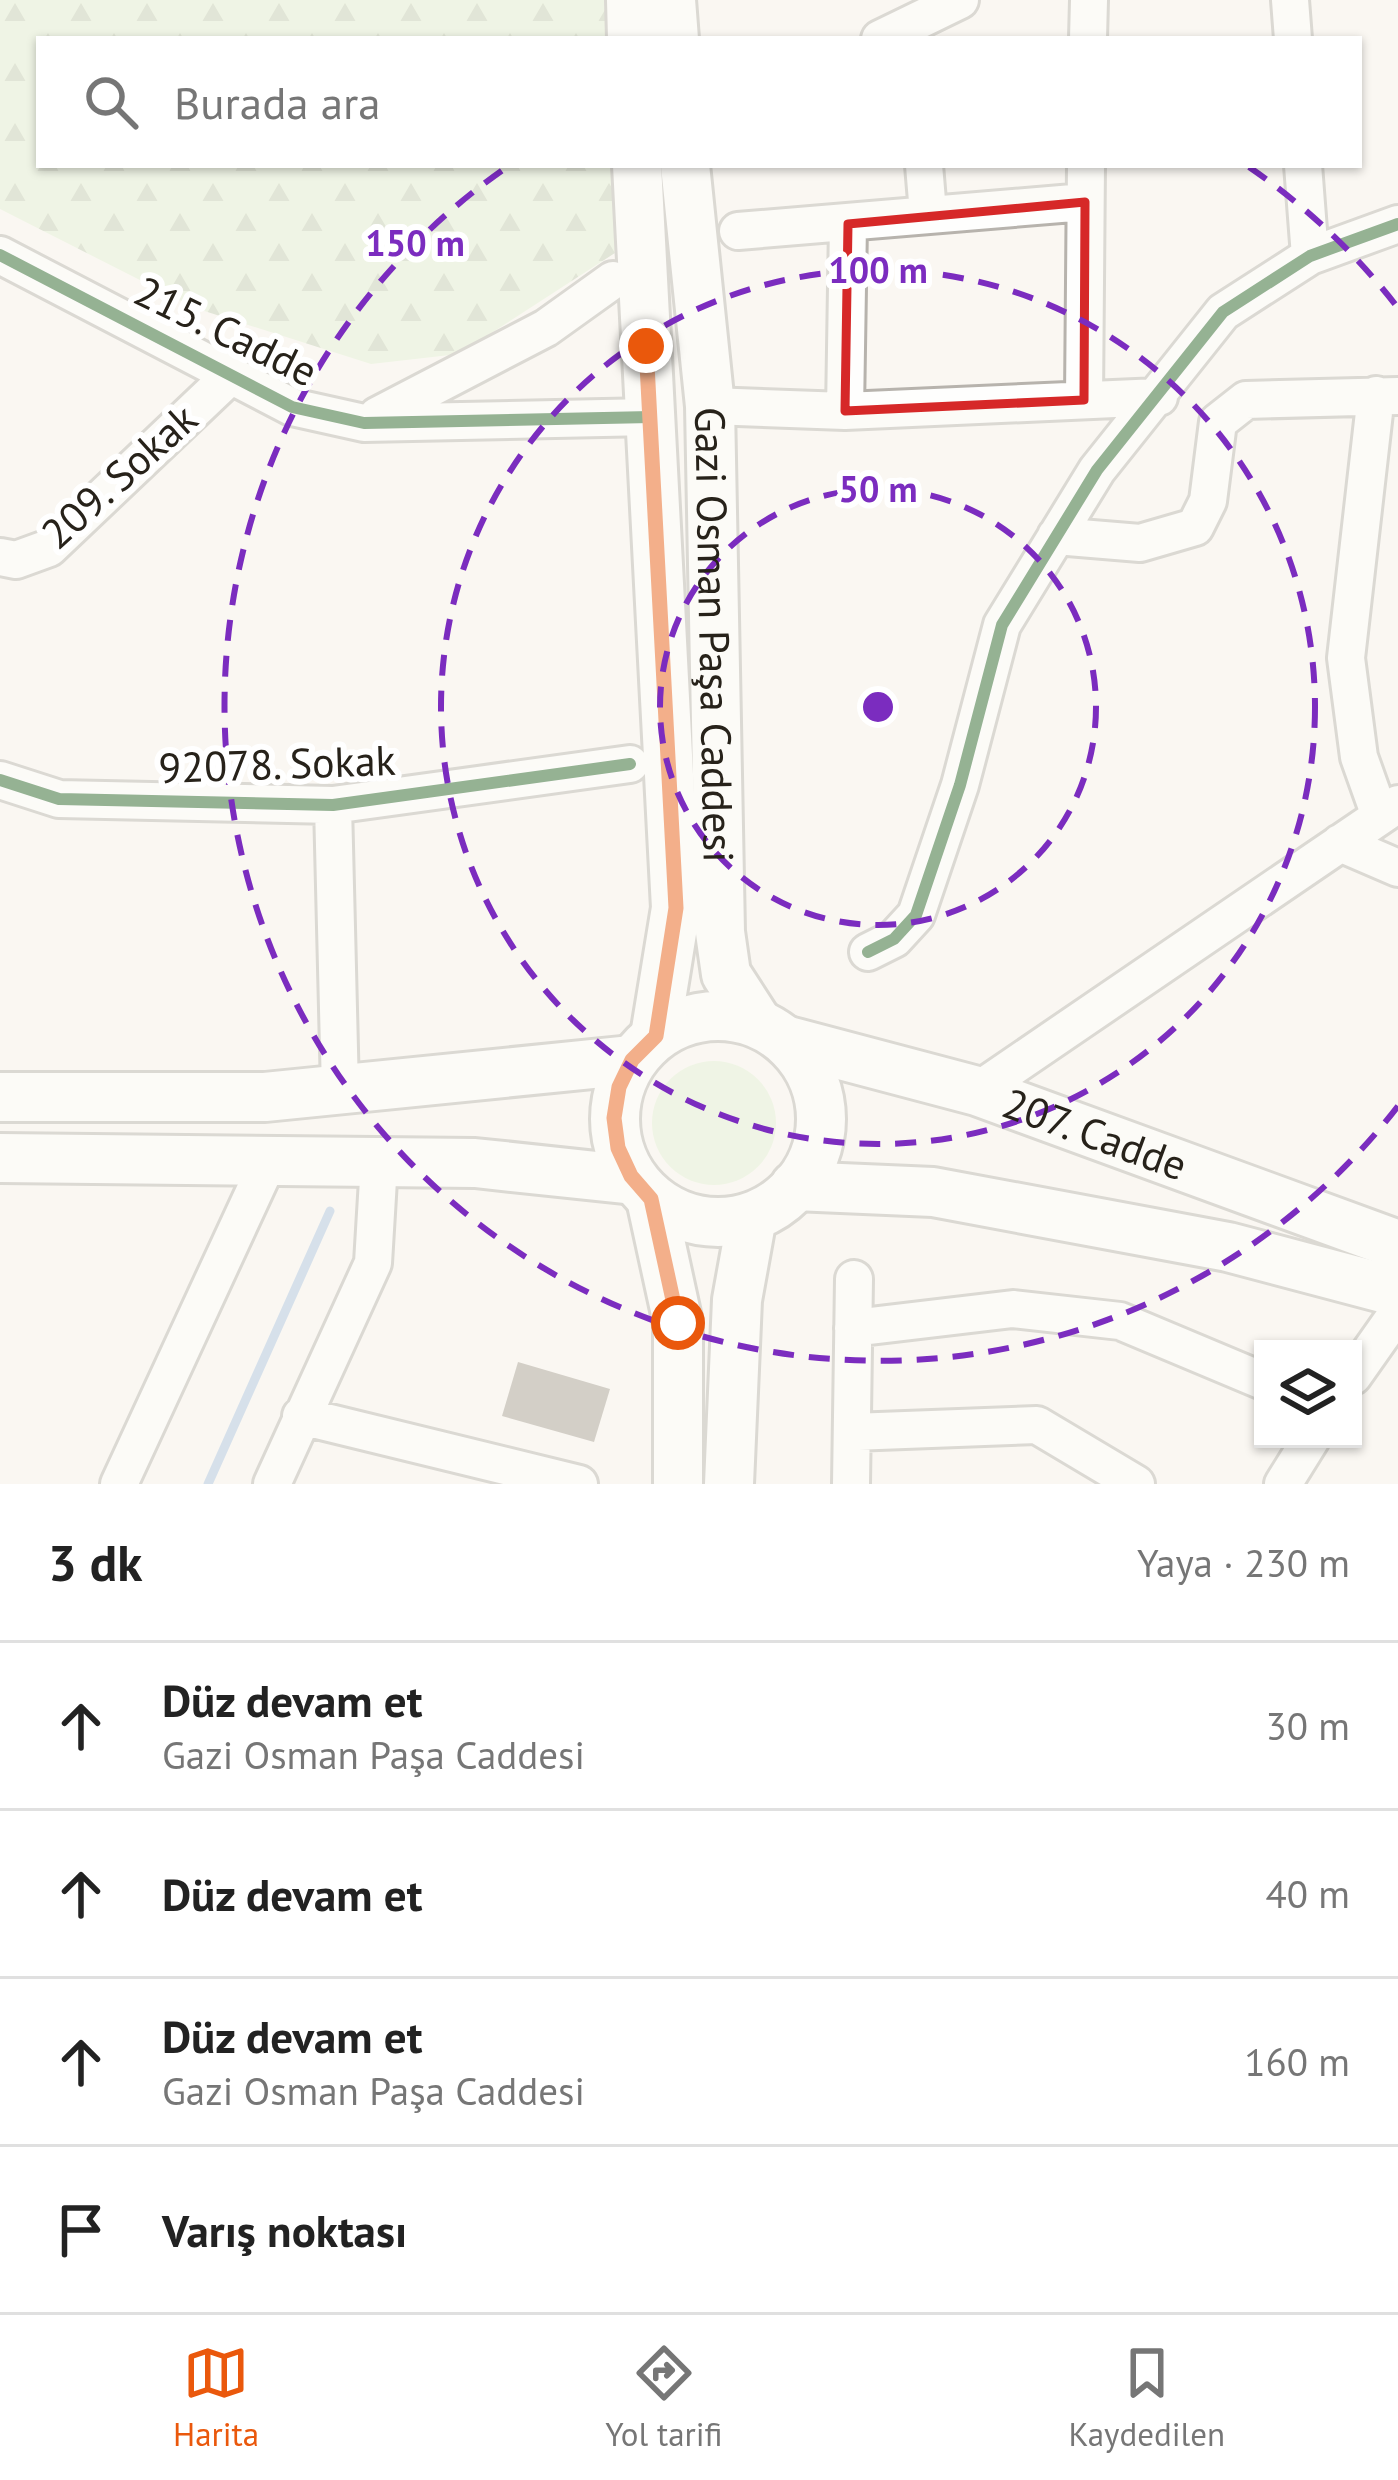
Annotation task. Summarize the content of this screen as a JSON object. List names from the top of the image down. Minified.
{"streets":{"main road":["Gazi Osman Paşa Caddesi","207. Cadde"],"street":["215. Cadde","209. Sokak","92078. Sokak"]},"crossings":[["215. Cadde","209. Sokak"],["215. Cadde","Gazi Osman Paşa Caddesi"],["Gazi Osman Paşa Caddesi","207. Cadde"]],"page":{"search":"Burada ara","heading":["3 dk","Yaya · 230 m"],"list":[["Düz devam et","Gazi Osman Paşa Caddesi","30 m"],["Düz devam et","40 m"],["Düz devam et","Gazi Osman Paşa Caddesi","160 m"],"Varış noktası"],"nav":["Harita","Yol tarifi","Kaydedilen"]},"rings":["150 m","100 m","50 m"]}
